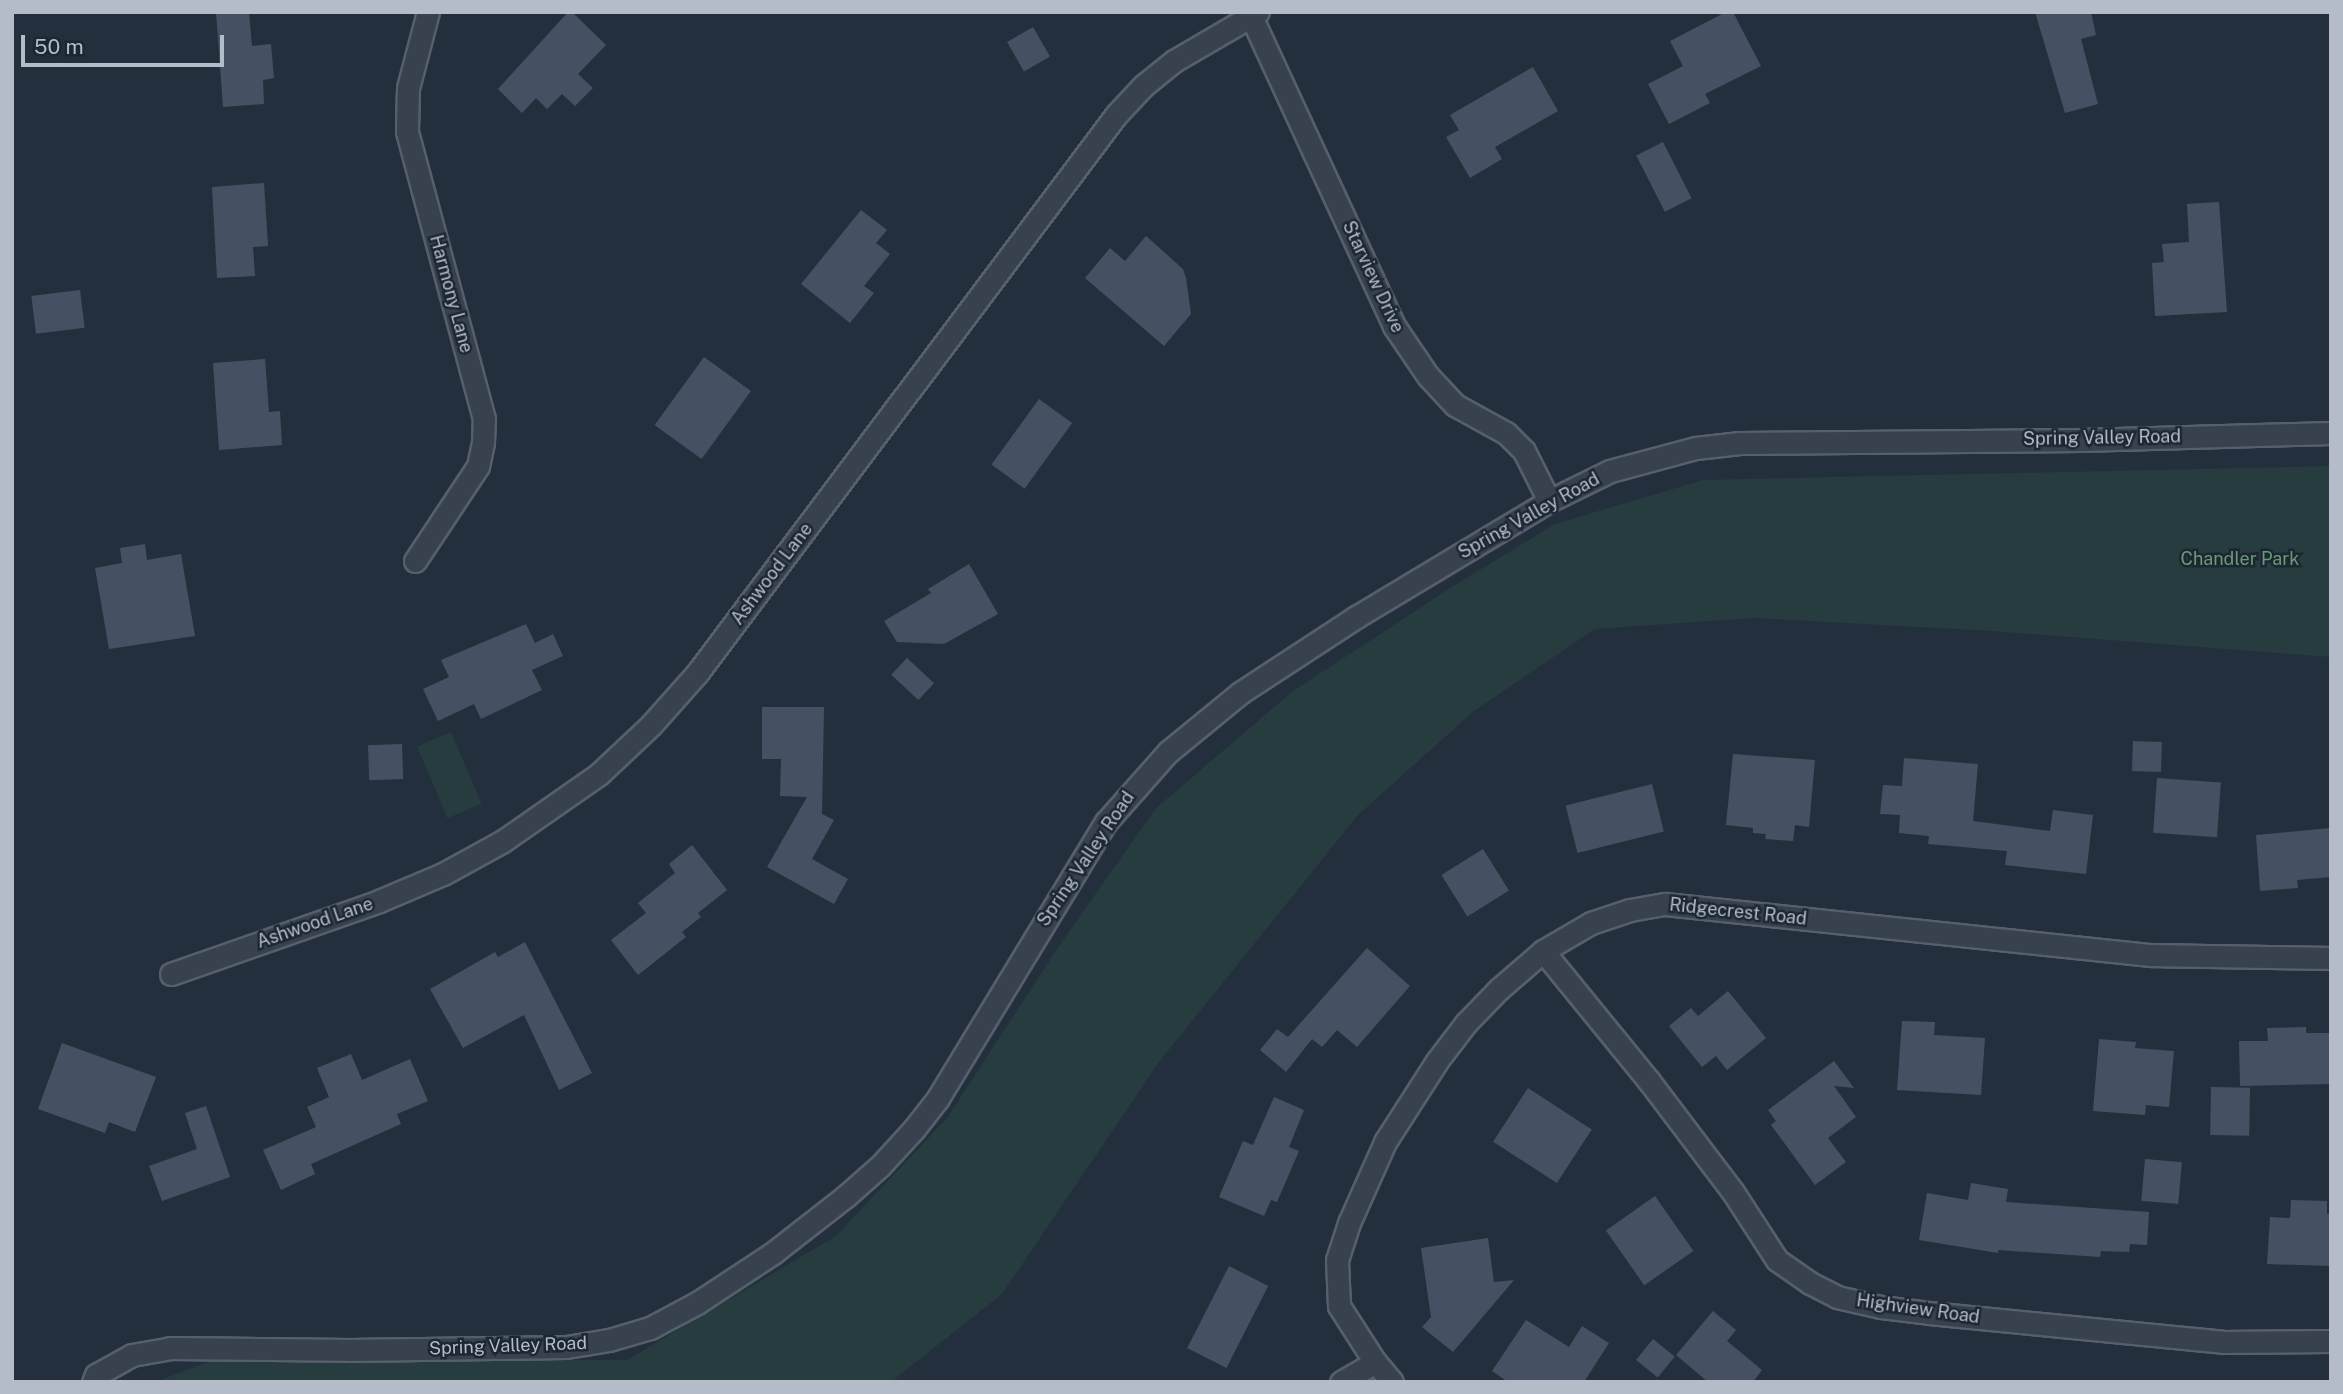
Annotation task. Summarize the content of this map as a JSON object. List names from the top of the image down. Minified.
{"streets":{"street":["Starview Drive","Harmony Lane","Spring Valley Road","Ashwood Lane","Ridgecrest Road","Highview Road"]},"crossings":[["Starview Drive","Spring Valley Road"],["Starview Drive","Ashwood Lane"],["Ridgecrest Road","Highview Road"]],"parks":["Chandler Park"],"scale_bar":"50 m"}
